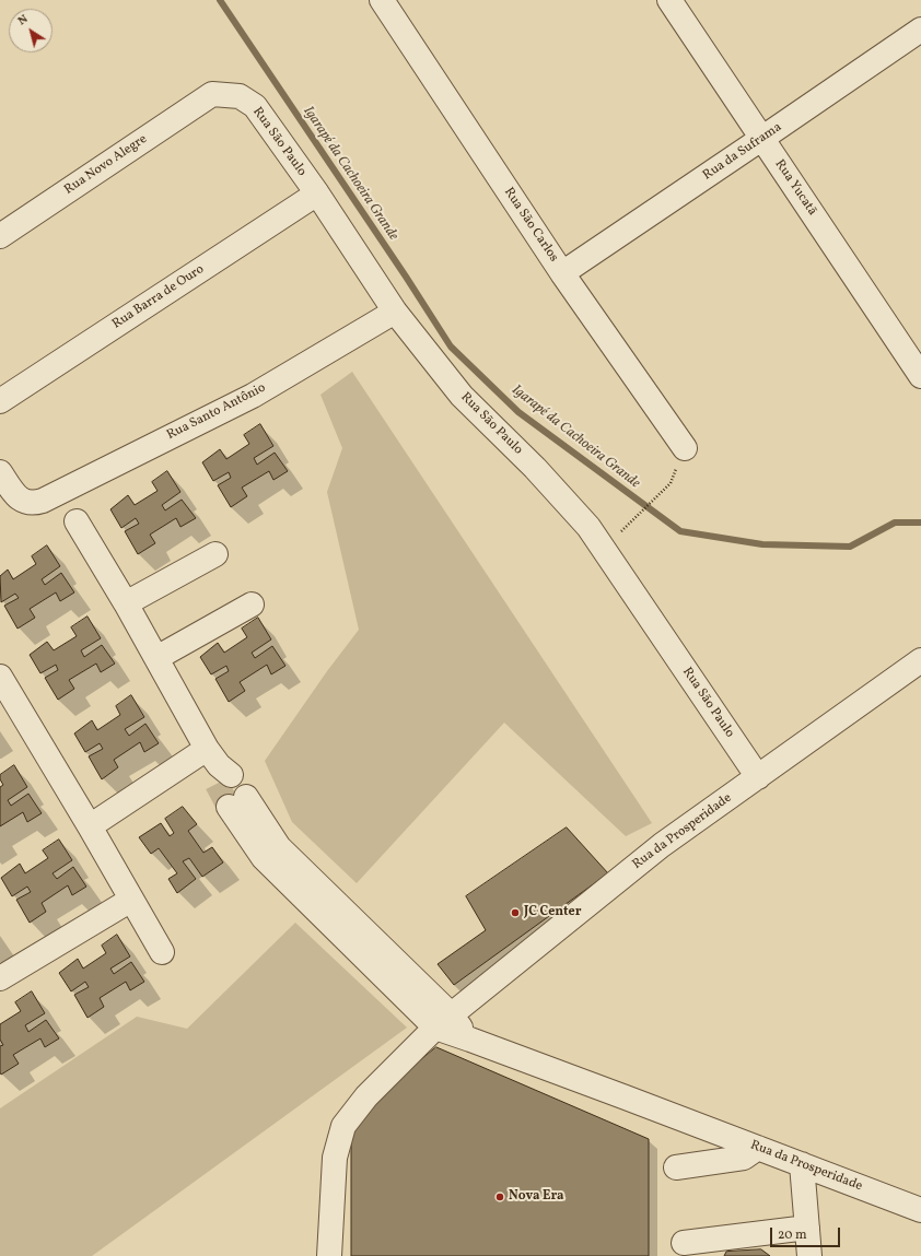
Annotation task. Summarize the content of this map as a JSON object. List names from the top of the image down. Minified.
{"streets":{"street":["Rua São Paulo","Rua da Suframa","Rua Novo Alegre","Rua Yucatã","Rua São Carlos","Rua Barra de Ouro","Rua Santo Antônio","Rua da Prosperidade"]},"crossings":[["Rua São Paulo","Rua Novo Alegre"],["Rua São Paulo","Rua Barra de Ouro"],["Rua São Paulo","Rua Santo Antônio"],["Rua São Paulo","Rua da Prosperidade"],["Rua da Suframa","Rua Yucatã"],["Rua da Suframa","Rua São Carlos"]],"water":["Igarapé da Cachoeira Grande"],"places":["JC Center","Nova Era"],"scale_bar":"20 m","north":"top left"}
